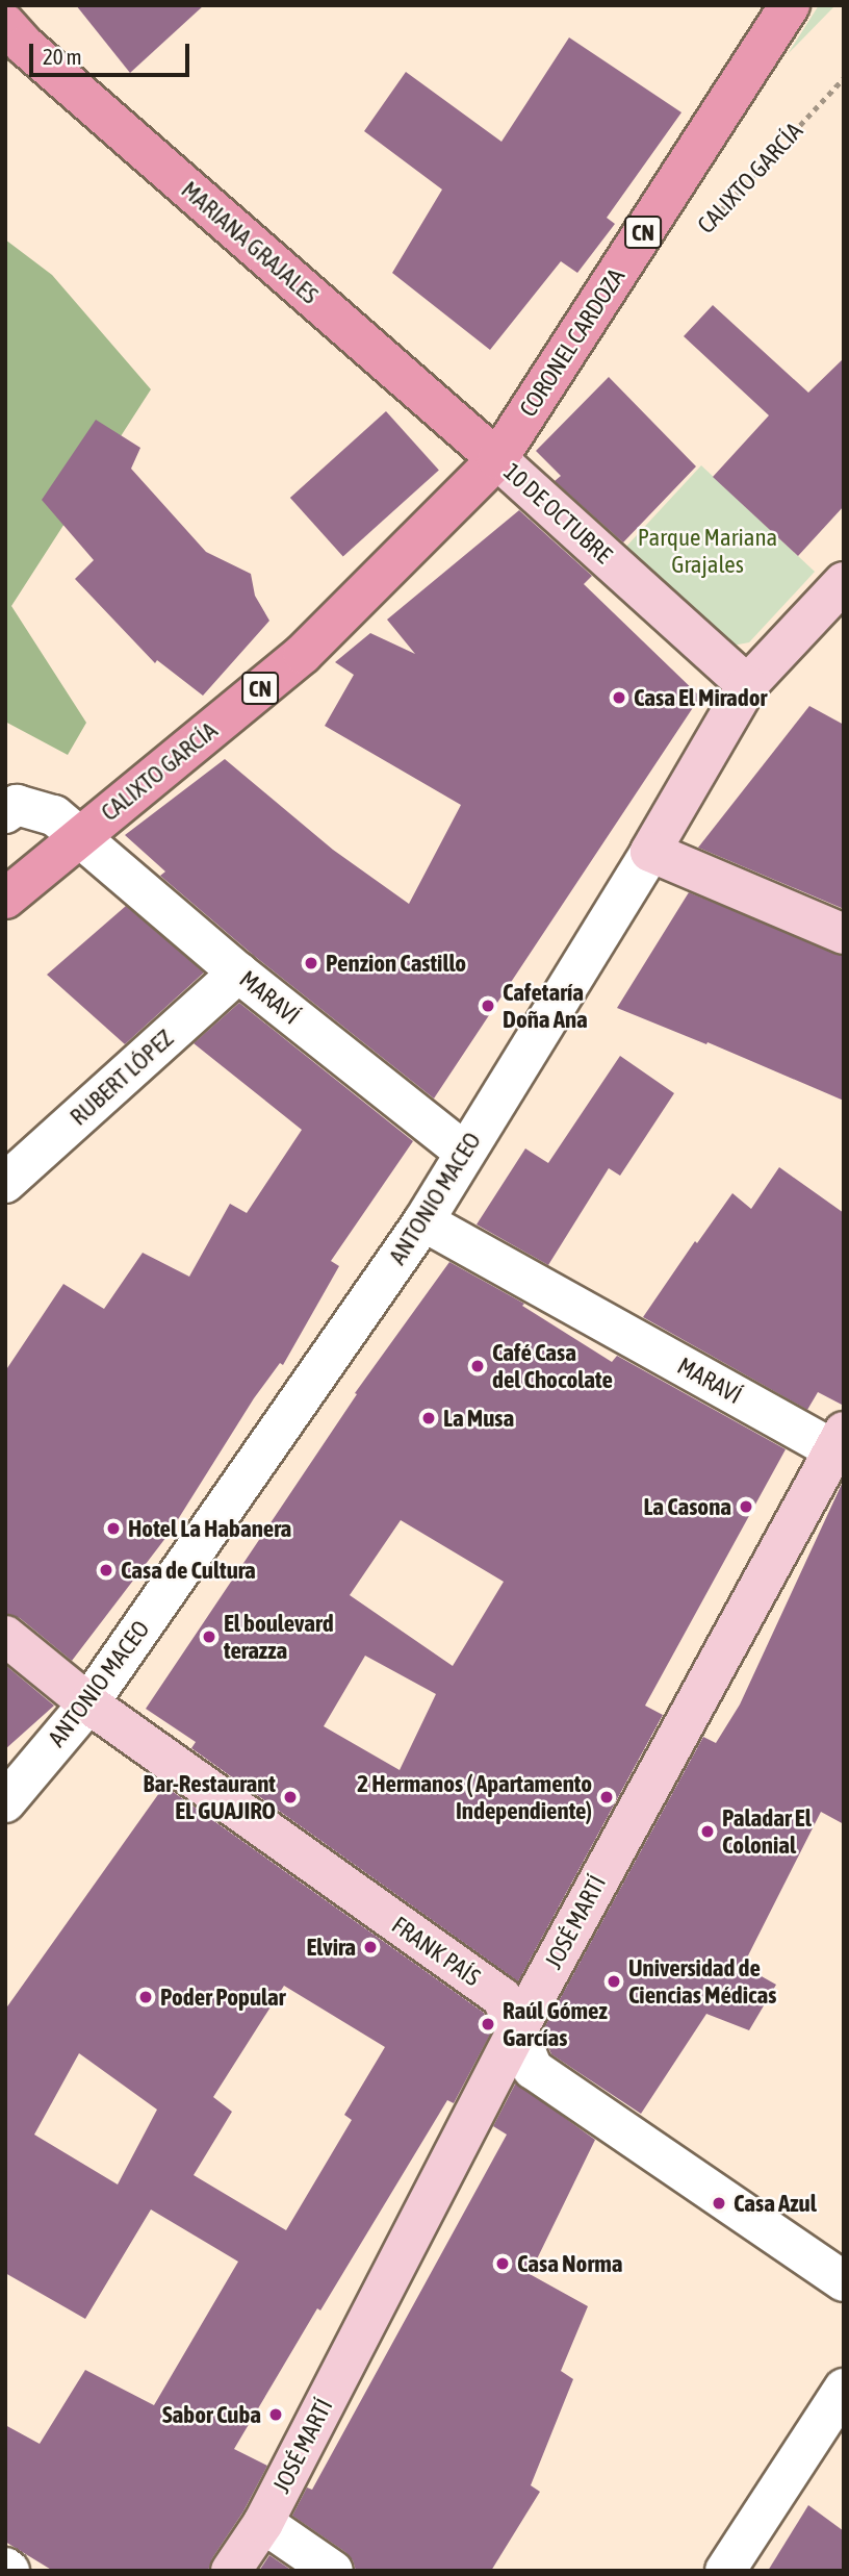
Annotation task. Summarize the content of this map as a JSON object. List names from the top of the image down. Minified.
{"streets":{"main road":["CALIXTO GARCÍA","CN","MARIANA GRAJALES","CORONEL CARDOZA","10 DE OCTUBRE","ANTONIO MACEO","JOSÉ MARTÍ","FRANK PAÍS"],"street":["MARAVÍ","RUBERT LÓPEZ"]},"crossings":[["CALIXTO GARCÍA","MARIANA GRAJALES"],["CALIXTO GARCÍA","CORONEL CARDOZA"],["CALIXTO GARCÍA","10 DE OCTUBRE"],["CALIXTO GARCÍA","MARAVÍ"],["MARIANA GRAJALES","CORONEL CARDOZA"],["MARIANA GRAJALES","10 DE OCTUBRE"],["CORONEL CARDOZA","10 DE OCTUBRE"],["10 DE OCTUBRE","ANTONIO MACEO"],["MARAVÍ","RUBERT LÓPEZ"],["MARAVÍ","ANTONIO MACEO"],["MARAVÍ","JOSÉ MARTÍ"],["ANTONIO MACEO","FRANK PAÍS"],["JOSÉ MARTÍ","FRANK PAÍS"]],"parks":["Parque Mariana Grajales"],"places":["Casa El Mirador","Penzion Castillo","Cafetaría Doña Ana","Café Casa del Chocolate","La Musa","La Casona","Hotel La Habanera","Casa de Cultura","El boulevard terazza","Bar-Restaurant EL GUAJIRO","2 Hermanos ( Apartamento Independiente)","Paladar El Colonial","Elvira","Universidad de Ciencias Médicas","Poder Popular","Raúl Gómez Garcías","Casa Azul","Casa Norma","Sabor Cuba"],"scale_bar":"20 m"}
